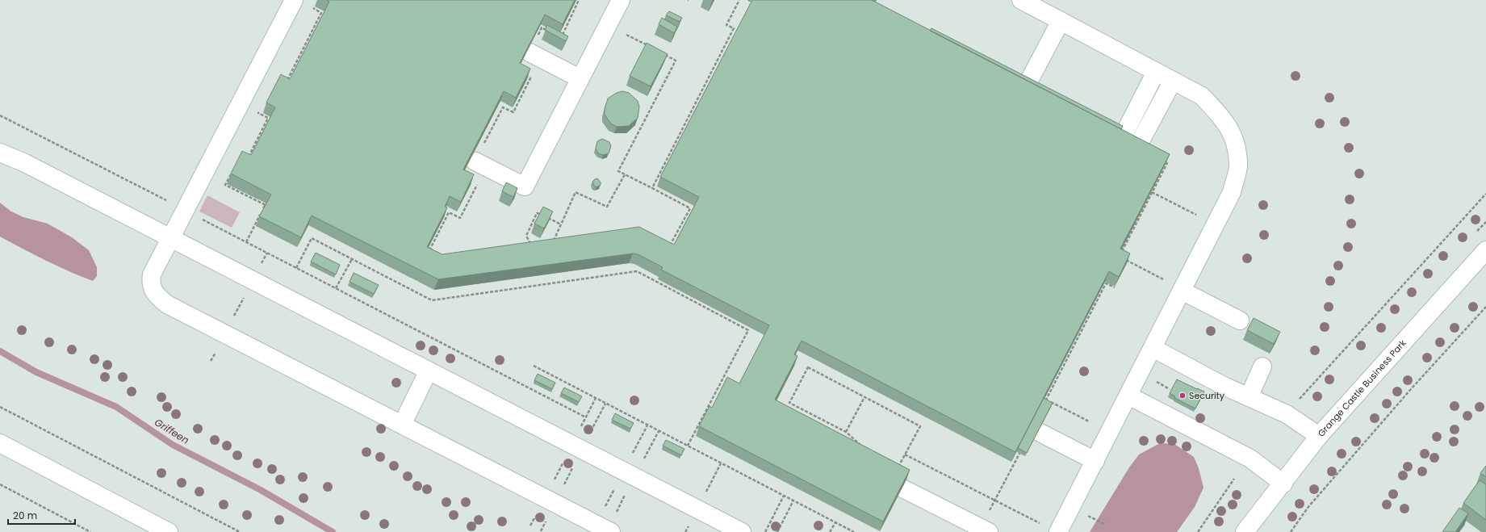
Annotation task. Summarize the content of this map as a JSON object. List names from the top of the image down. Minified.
{"streets":{"street":["Grange Castle Business Park"]},"water":["Griffeen"],"places":["Security"],"scale_bar":"20 m"}
